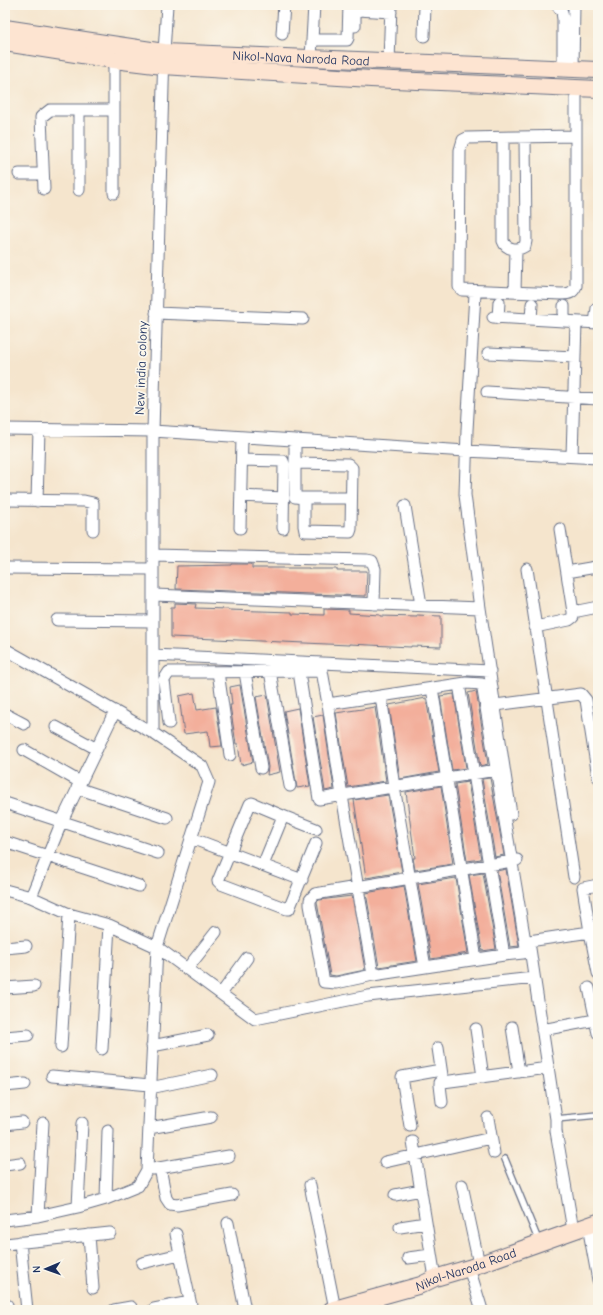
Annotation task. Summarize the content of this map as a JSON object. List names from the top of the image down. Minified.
{"streets":{"street":["Nikol-Nava Naroda Road","New india colony","Nikol-Naroda Road"]},"crossings":[["Nikol-Nava Naroda Road","New india colony"]],"north":"left"}
